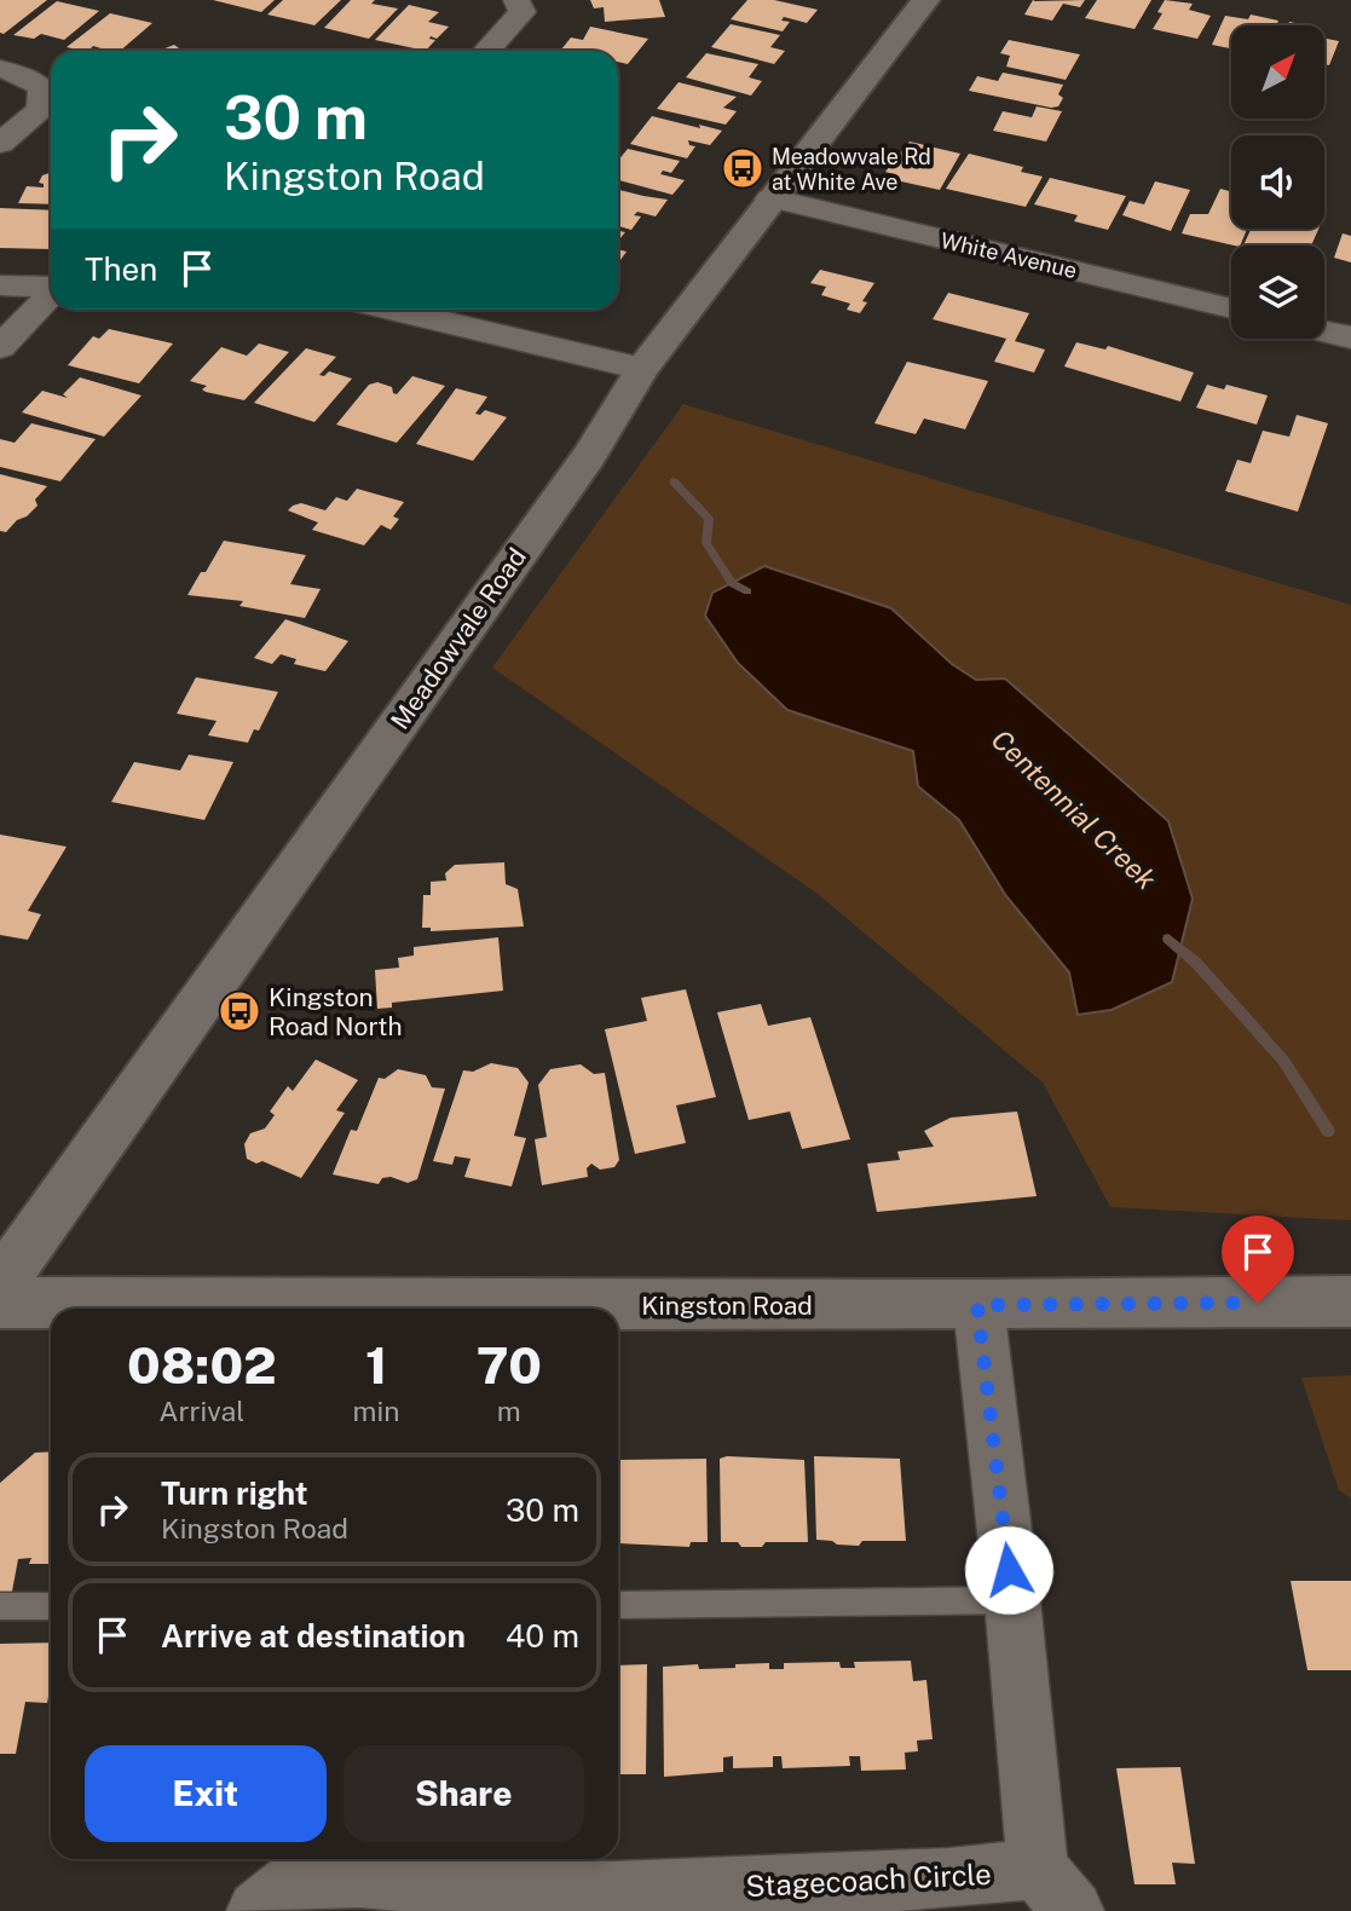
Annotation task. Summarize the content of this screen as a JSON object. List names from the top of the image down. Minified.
{"streets":{"street":["White Avenue","Meadowvale Road","Kingston Road","Stagecoach Circle"]},"crossings":[["White Avenue","Meadowvale Road"],["Kingston Road","Stagecoach Circle"]],"water":["Centennial Creek"],"places":{"bus stop":["Meadowvale Rd at White Ave","Kingston Road North"]},"north":"top right","page":{"turn":["30 m","Kingston Road"],"then":"Then","eta":["08:02","Arrival","1","min","70","m"],"list":[{"name":"Turn right","note":"Kingston Road","value":"30 m"},{"name":"Arrive at destination","value":"40 m"}],"buttons":["Exit","Share"]}}
